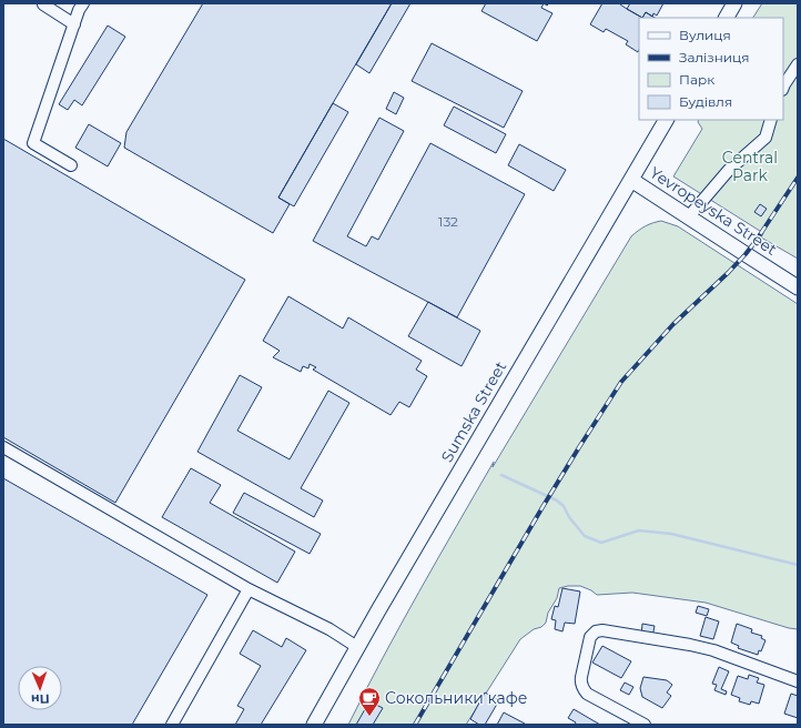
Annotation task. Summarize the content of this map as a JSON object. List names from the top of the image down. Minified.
{"streets":{"main road":["Yevropeyska Street","Sumska Street"]},"crossings":[["Yevropeyska Street","Sumska Street"]],"parks":["Central Park"],"places":{"cafe":["Сокольники кафе"]},"house_numbers":["132"],"legend":["Вулиця","Залізниця","Парк","Будівля"],"north":"bottom"}
